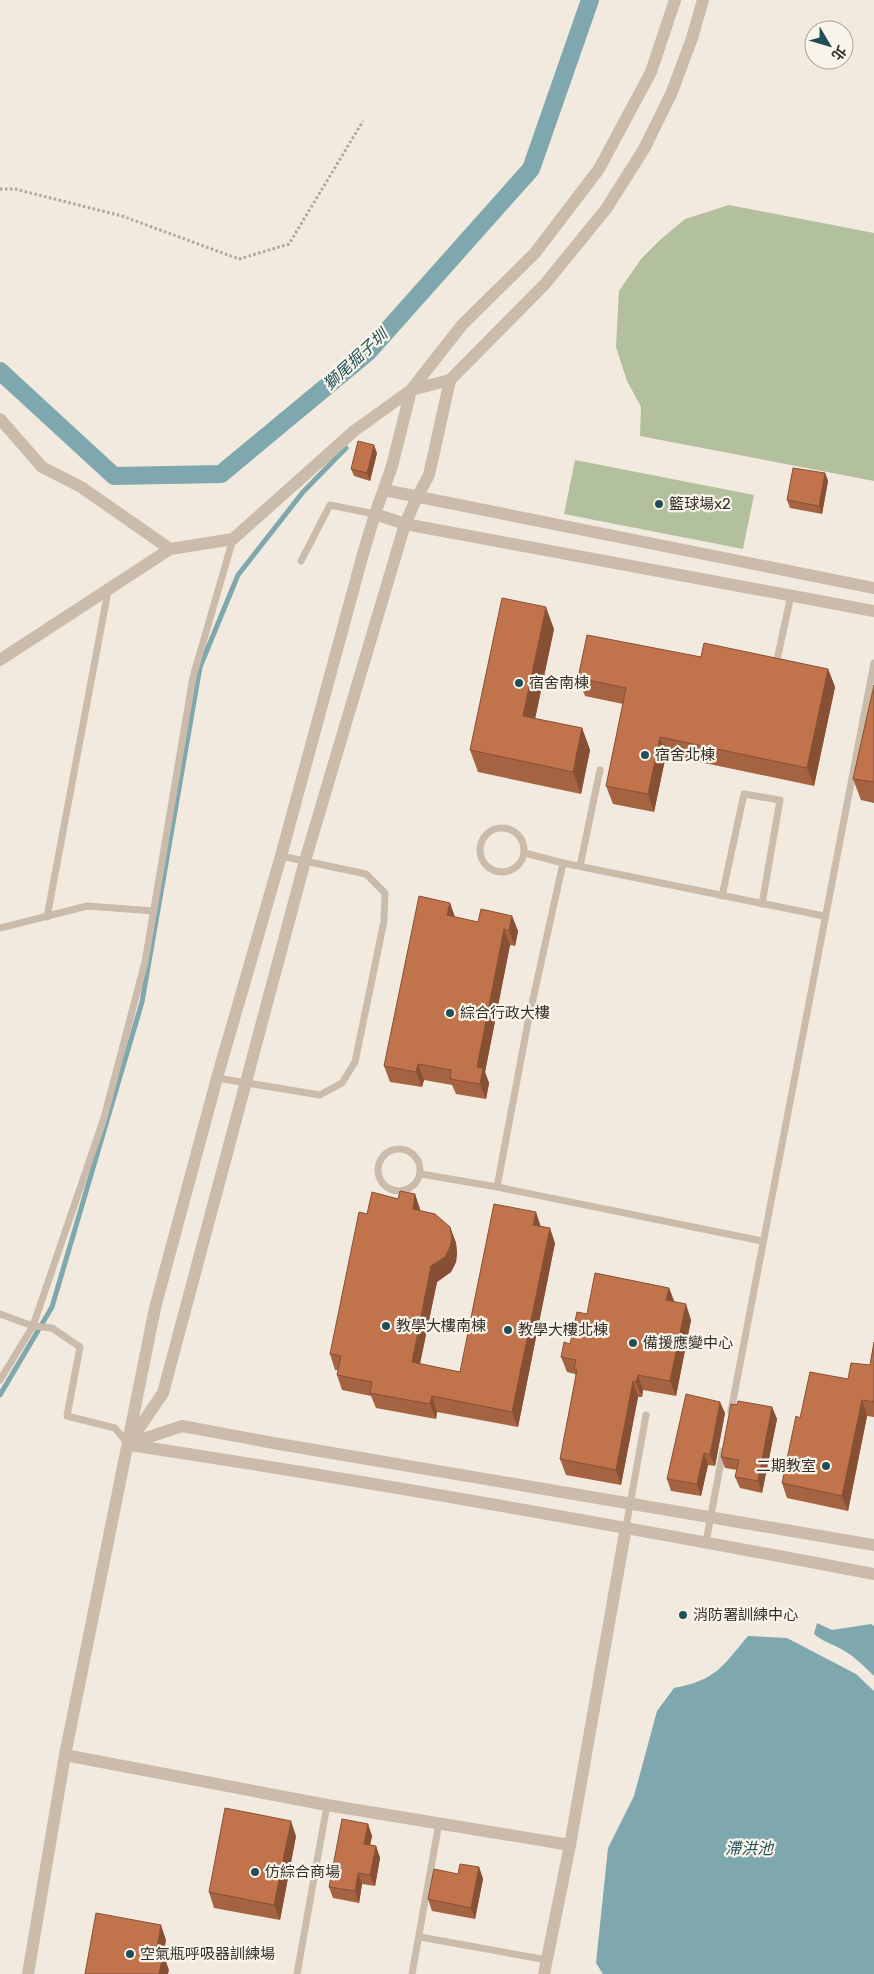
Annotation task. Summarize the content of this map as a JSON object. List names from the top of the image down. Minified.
{"water":["獅尾掘子圳","滯洪池"],"places":["籃球場x2","宿舍南棟","宿舍北棟","綜合行政大樓","教學大樓南棟","教學大樓北棟","備援應變中心","二期教室","消防署訓練中心","仿綜合商場","空氣瓶呼吸器訓練場"],"north":"bottom right"}
